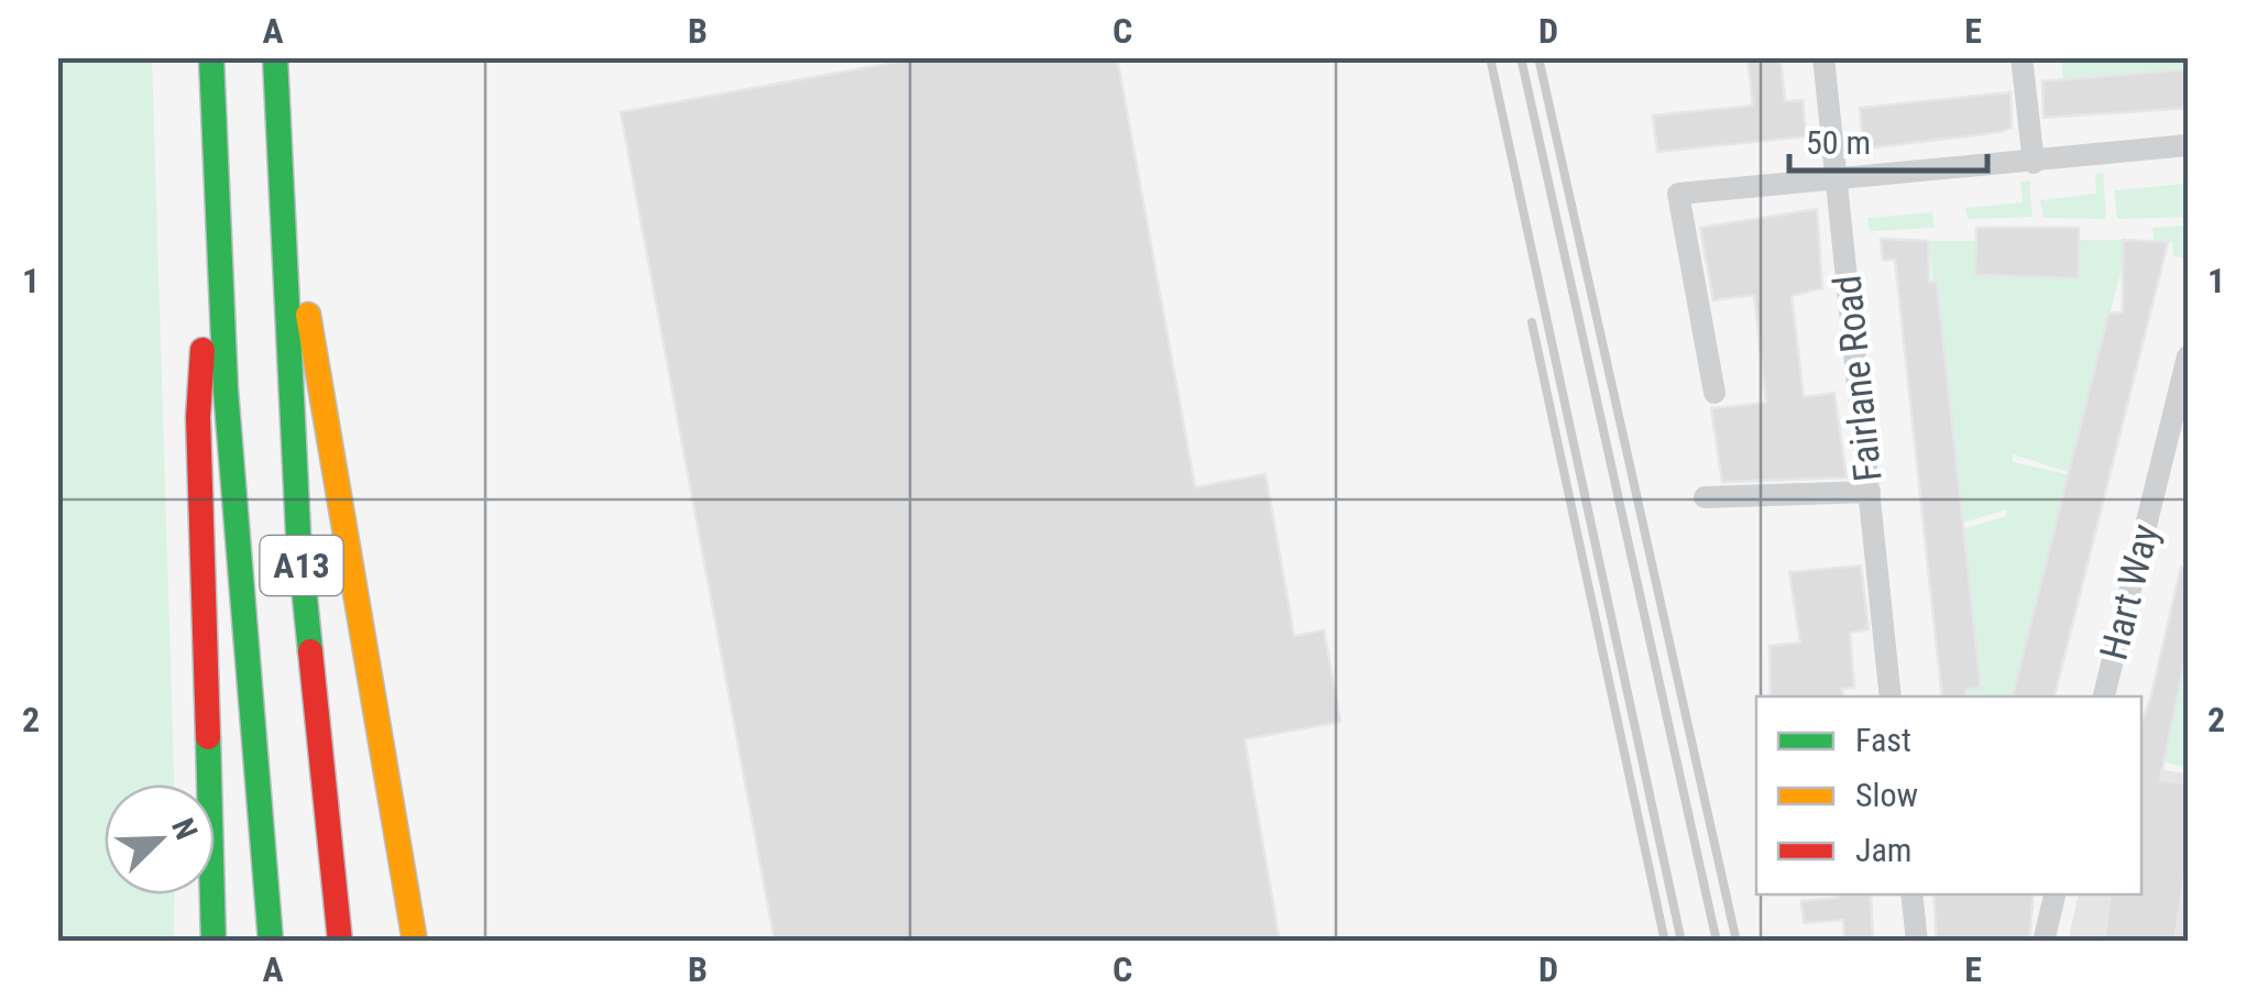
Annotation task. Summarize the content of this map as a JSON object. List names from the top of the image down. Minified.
{"streets":{"highway":["A13"],"street":["Fairlane Road","Hart Way"]},"legend":["Fast","Slow","Jam"],"scale_bar":"50 m","north":"top right","grid":{"columns":["A","B","C","D","E"],"rows":["1","2"]}}
